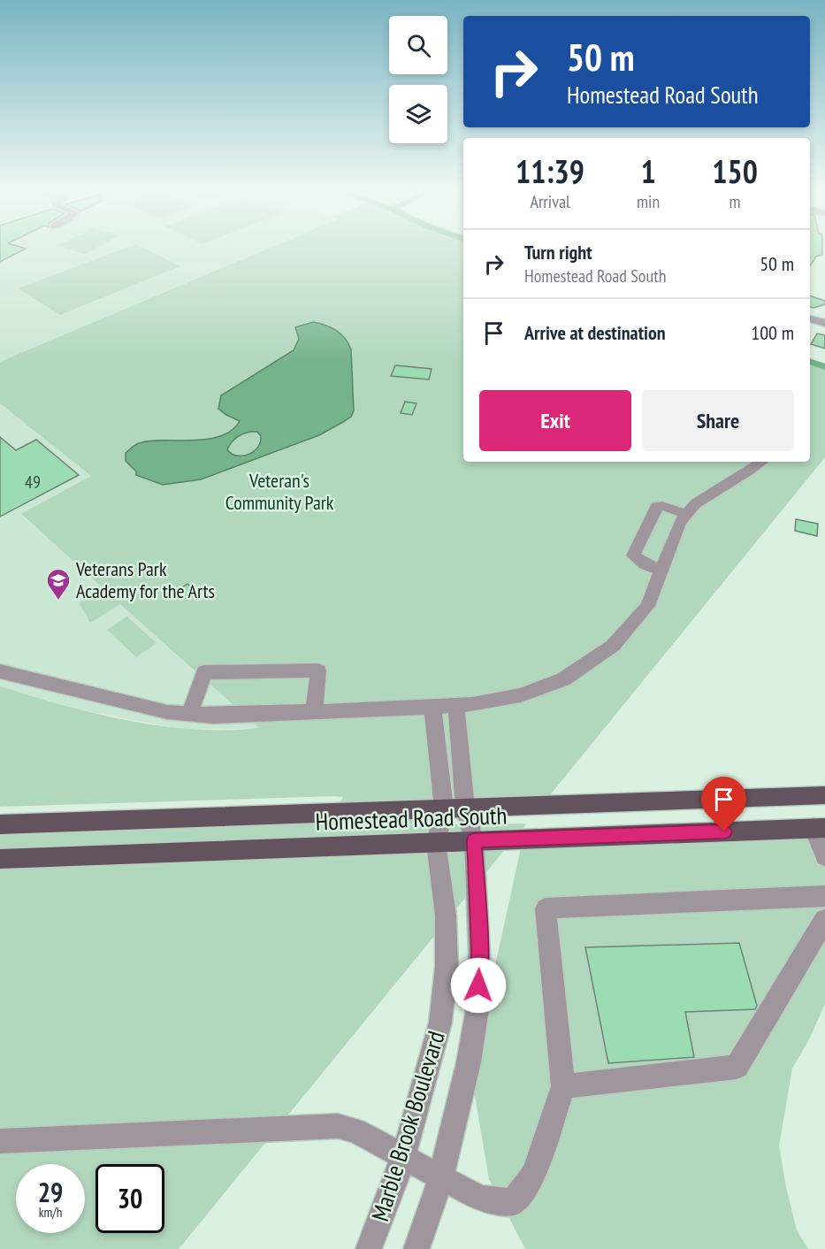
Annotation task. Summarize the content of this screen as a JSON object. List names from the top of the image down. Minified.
{"streets":{"main road":["Homestead Road South"],"street":["Marble Brook Boulevard"]},"crossings":[["Homestead Road South","Marble Brook Boulevard"]],"parks":["Veteran's Community Park"],"places":{"school or university":["Veterans Park Academy for the Arts"]},"house_numbers":["49"],"page":{"turn":["50 m","Homestead Road South"],"eta":["11:39","Arrival","1","min","150","m"],"list":[{"name":"Turn right","note":"Homestead Road South","value":"50 m"},{"name":"Arrive at destination","value":"100 m"}],"buttons":["Exit","Share"],"speed":"29 km/h","limit":"30"}}
